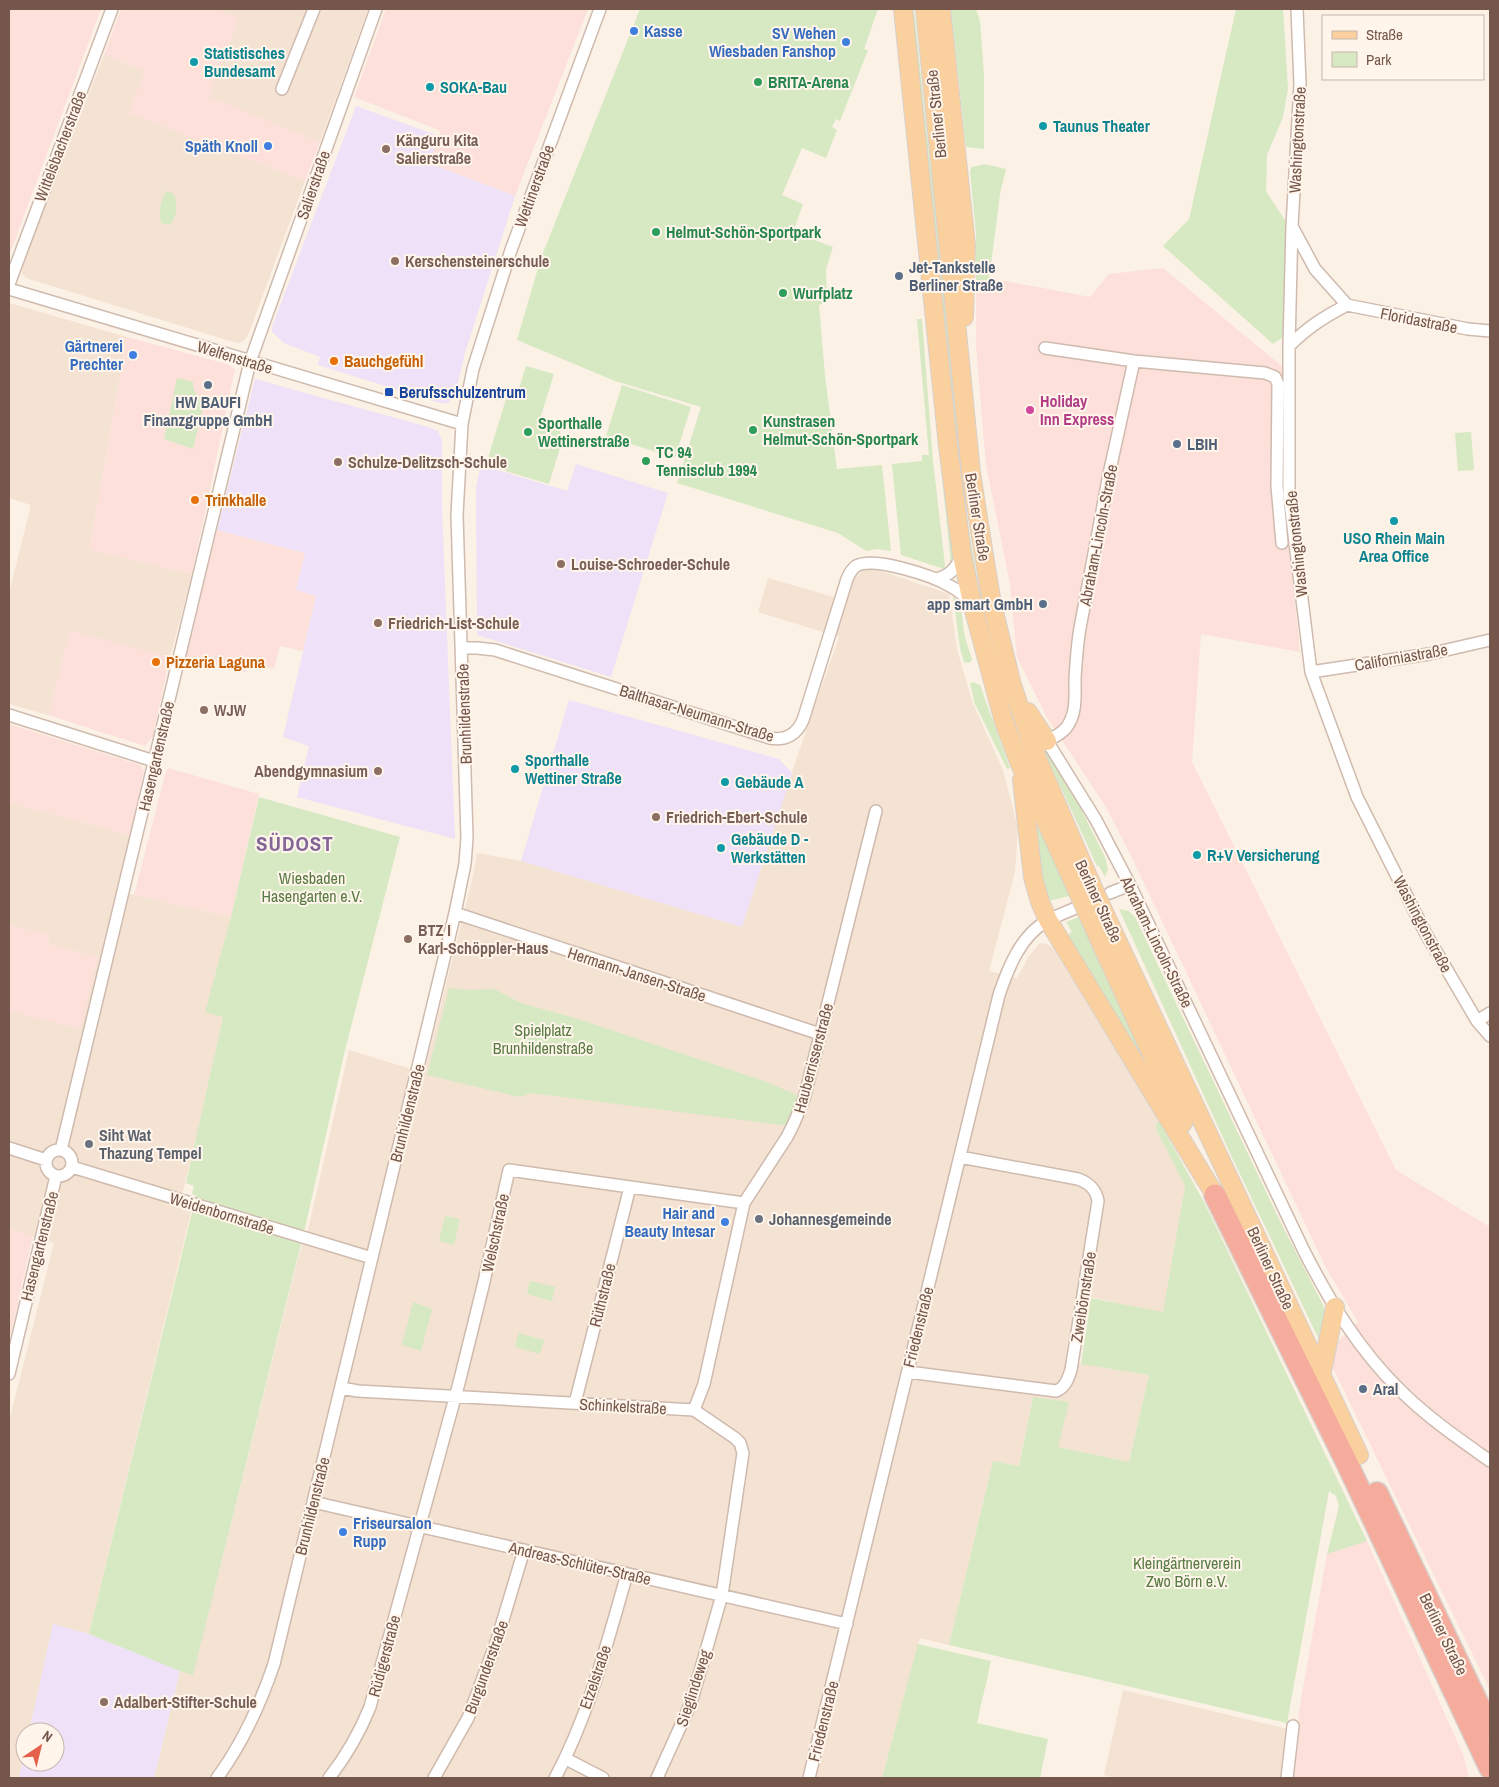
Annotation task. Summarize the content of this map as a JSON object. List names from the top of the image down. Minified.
{"streets":{"highway":["Berliner Straße"],"street":["Washingtonstraße","Wittelsbacherstraße","Salierstraße","Wettinerstraße","Floridastraße","Welfenstraße","Abraham-Lincoln-Straße","Californiastraße","Balthasar-Neumann-Straße","Brunhildenstraße","Hasengartenstraße","Hermann-Jansen-Straße","Hauberrisserstraße","Weidenbornstraße","Welschstraße","Rüthstraße","Zweibörnstraße","Friedenstraße","Schinkelstraße","Andreas-Schlüter-Straße","Rüdigerstraße","Burgunderstraße","Etzelstraße","Sieglindeweg"]},"crossings":[["Berliner Straße","Balthasar-Neumann-Straße"],["Washingtonstraße","Californiastraße"],["Salierstraße","Welfenstraße"],["Salierstraße","Hasengartenstraße"],["Wettinerstraße","Welfenstraße"],["Wettinerstraße","Brunhildenstraße"],["Welfenstraße","Brunhildenstraße"],["Welfenstraße","Hasengartenstraße"],["Balthasar-Neumann-Straße","Brunhildenstraße"],["Brunhildenstraße","Hermann-Jansen-Straße"],["Brunhildenstraße","Weidenbornstraße"],["Brunhildenstraße","Schinkelstraße"],["Brunhildenstraße","Andreas-Schlüter-Straße"],["Hasengartenstraße","Weidenbornstraße"],["Hermann-Jansen-Straße","Hauberrisserstraße"],["Hauberrisserstraße","Welschstraße"],["Hauberrisserstraße","Schinkelstraße"],["Welschstraße","Rüthstraße"],["Welschstraße","Schinkelstraße"],["Welschstraße","Andreas-Schlüter-Straße"],["Welschstraße","Rüdigerstraße"],["Rüthstraße","Schinkelstraße"],["Zweibörnstraße","Friedenstraße"],["Friedenstraße","Andreas-Schlüter-Straße"],["Andreas-Schlüter-Straße","Rüdigerstraße"],["Andreas-Schlüter-Straße","Burgunderstraße"],["Andreas-Schlüter-Straße","Etzelstraße"],["Andreas-Schlüter-Straße","Sieglindeweg"]],"districts":["SÜDOST"],"parks":["Wiesbaden Hasengarten e.V.","Spielplatz Brunhildenstraße","Kleingärtnerverein Zwo Börn e.V."],"places":{"other":["Kasse","SV Wehen Wiesbaden Fanshop","Statistisches Bundesamt","BRITA-Arena","SOKA-Bau","Taunus Theater","Späth Knoll","Känguru Kita Salierstraße","Helmut-Schön-Sportpark","Kerschensteinerschule","Jet-Tankstelle Berliner Straße","Wurfplatz","Gärtnerei Prechter","Bauchgefühl","HW BAUFI Finanzgruppe GmbH","Holiday Inn Express","Kunstrasen Helmut-Schön-Sportpark","Sporthalle Wettinerstraße","LBIH","TC 94 Tennisclub 1994","Schulze-Delitzsch-Schule","Trinkhalle","USO Rhein Main Area Office","Louise-Schroeder-Schule","app smart GmbH","Friedrich-List-Schule","Pizzeria Laguna","WJW","Sporthalle Wettiner Straße","Abendgymnasium","Gebäude A","Friedrich-Ebert-Schule","Gebäude D - Werkstätten","R+V Versicherung","BTZ I Karl-Schöppler-Haus","Siht Wat Thazung Tempel","Johannesgemeinde","Hair and Beauty Intesar","Aral","Friseursalon Rupp","Adalbert-Stifter-Schule"],"transit":["Berufsschulzentrum"]},"legend":["Straße","Park"],"north":"top right"}
